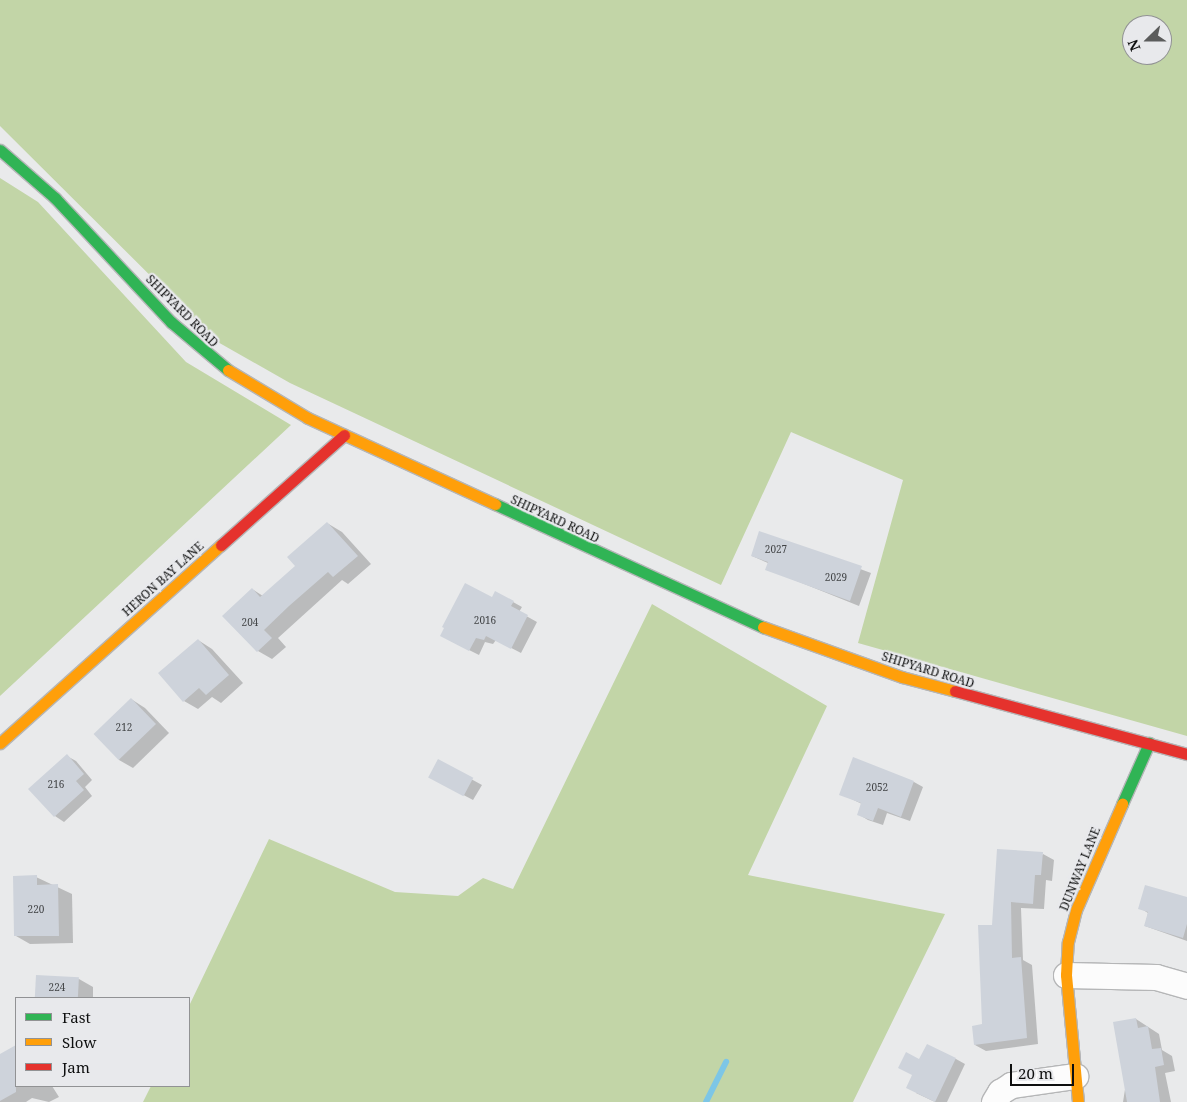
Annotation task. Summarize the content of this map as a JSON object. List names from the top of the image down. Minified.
{"streets":{"street":["SHIPYARD ROAD","HERON BAY LANE","DUNWAY LANE"]},"crossings":[["SHIPYARD ROAD","HERON BAY LANE"],["SHIPYARD ROAD","DUNWAY LANE"]],"house_numbers":["2027","2029","2016","204","212","216","2052","220","224"],"legend":["Fast","Slow","Jam"],"scale_bar":"20 m","north":"left"}
